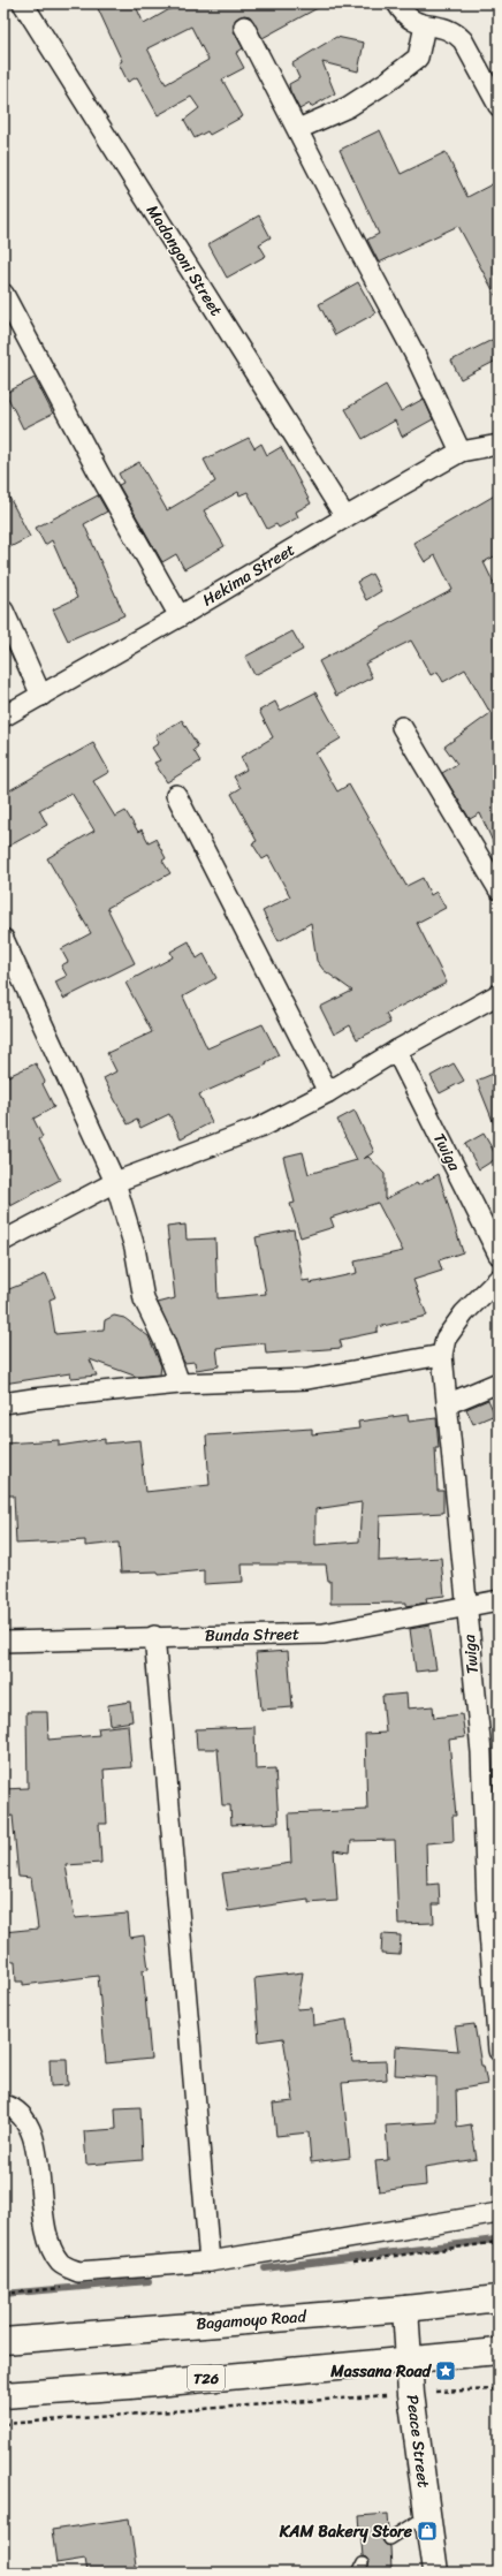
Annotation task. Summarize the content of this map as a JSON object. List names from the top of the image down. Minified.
{"streets":{"main road":["Bagamoyo Road","T26","Peace Street"],"street":["Madongoni Street","Hekima Street","Twiga","Bunda Street"]},"crossings":[["Madongoni Street","Hekima Street"],["Twiga","Bunda Street"],["Bagamoyo Road","Peace Street"],["T26","Peace Street"]],"places":{"place":["Massana Road"],"shop":["KAM Bakery Store"]}}
